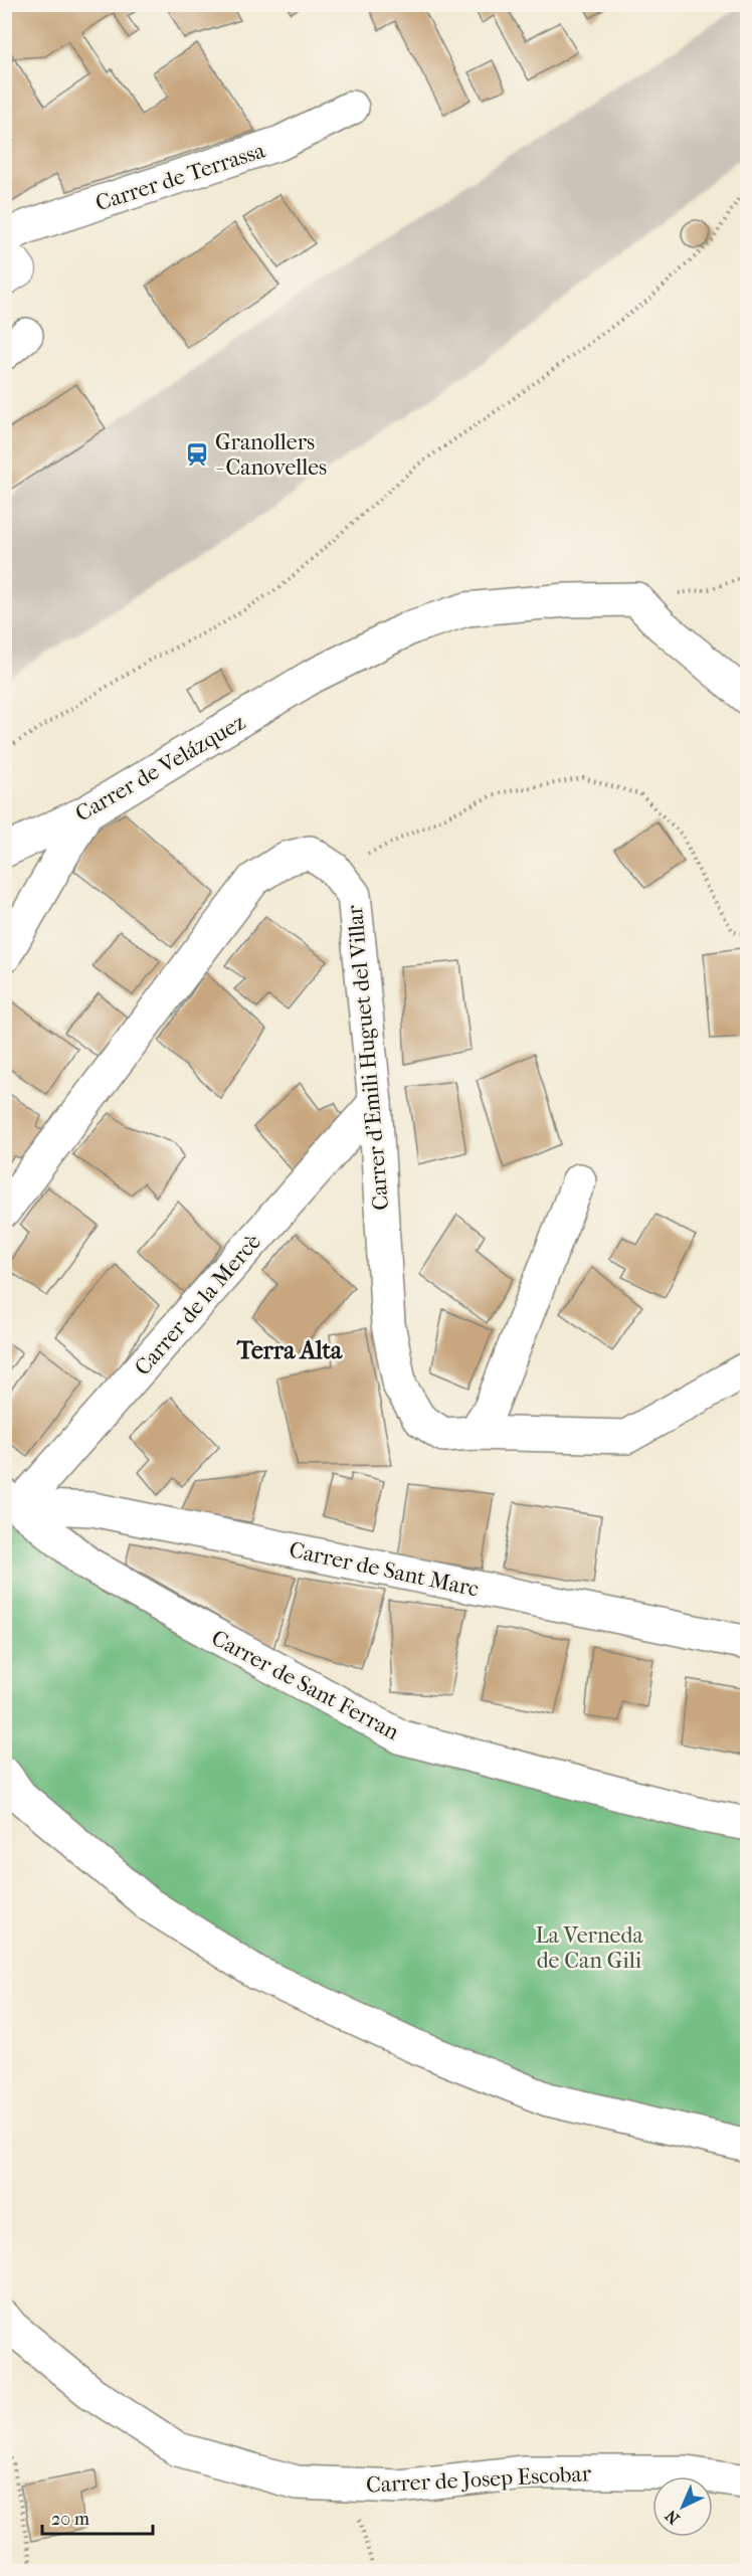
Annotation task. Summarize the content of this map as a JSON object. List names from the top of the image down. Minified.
{"streets":{"street":["Carrer de Terrassa","Carrer de Velázquez","Carrer d'Emili Huguet del Villar","Carrer de la Mercè","Carrer de Sant Marc","Carrer de Sant Ferran","Carrer de Josep Escobar"]},"crossings":[["Carrer d'Emili Huguet del Villar","Carrer de la Mercè"],["Carrer de la Mercè","Carrer de Sant Marc"],["Carrer de la Mercè","Carrer de Sant Ferran"],["Carrer de Sant Marc","Carrer de Sant Ferran"]],"districts":["Terra Alta"],"parks":["La Verneda de Can Gili"],"places":{"station":["Granollers - Canovelles"]},"scale_bar":"20 m","north":"bottom left"}
